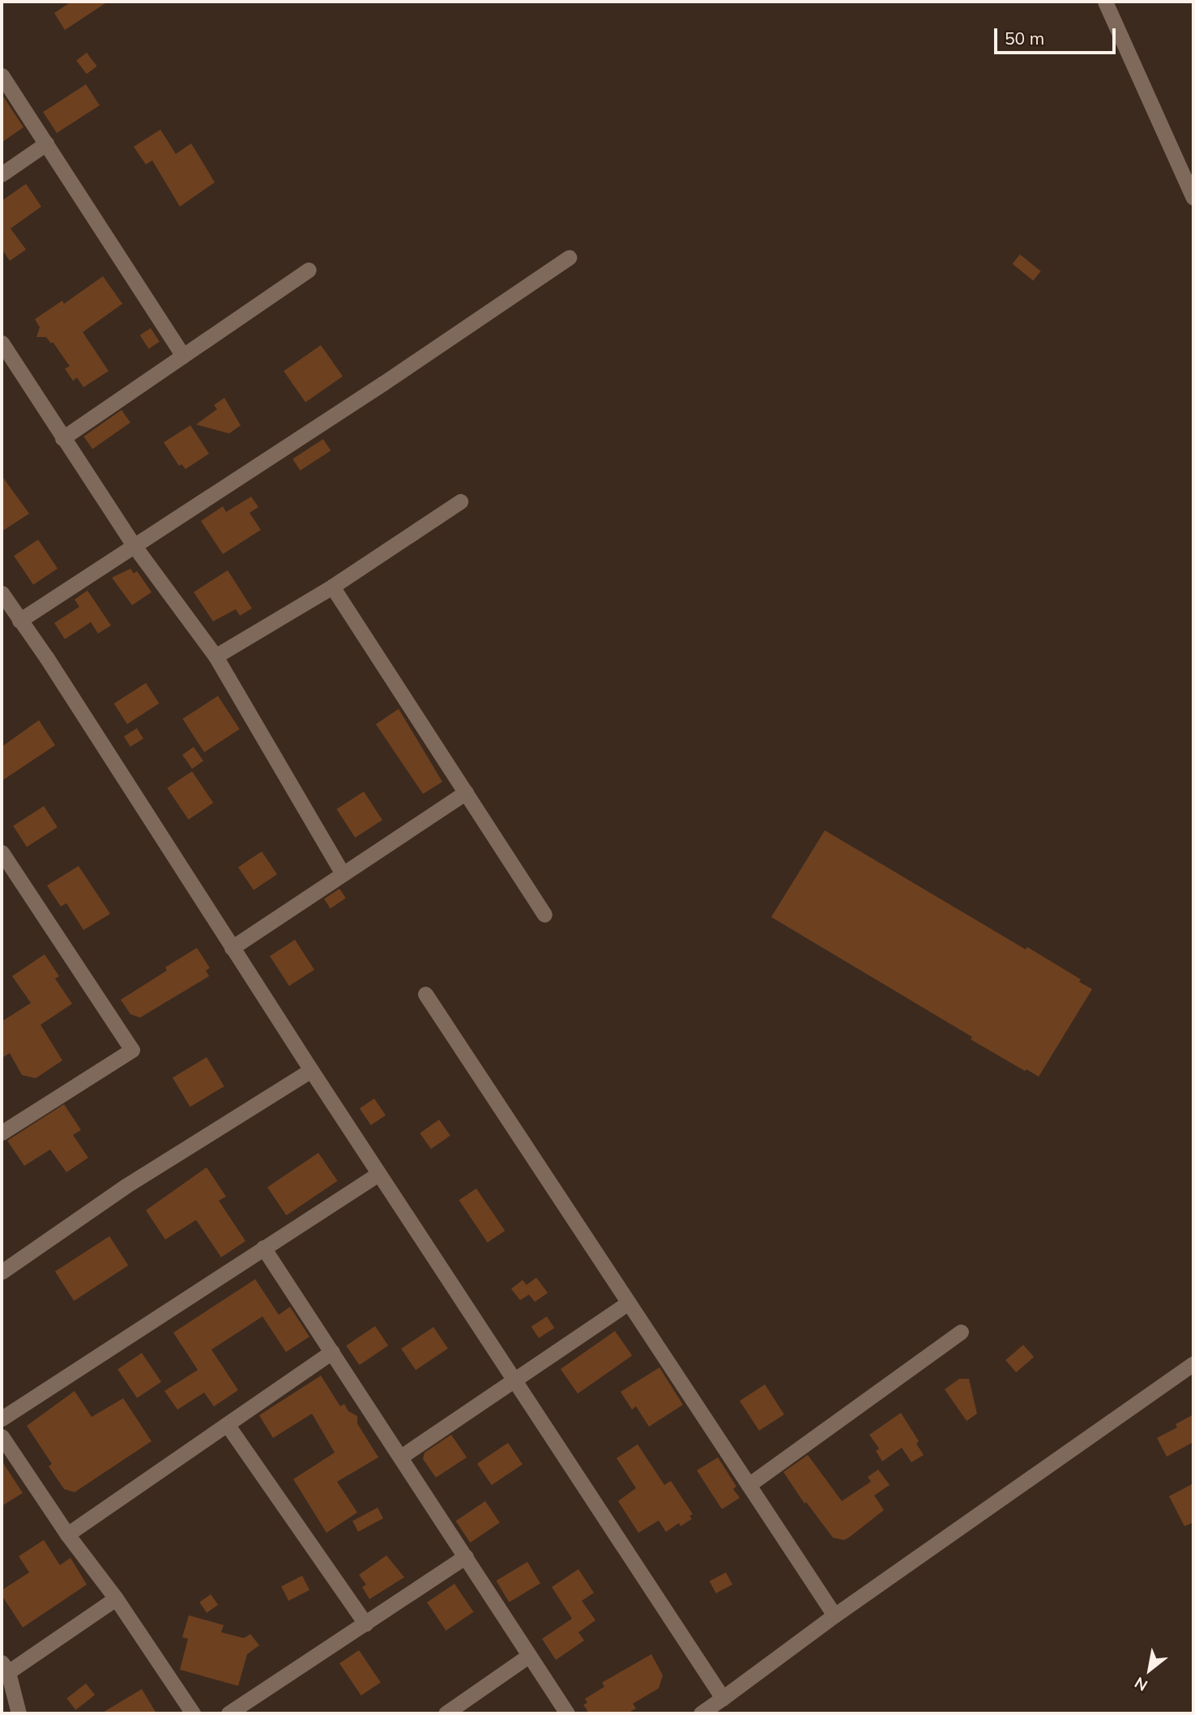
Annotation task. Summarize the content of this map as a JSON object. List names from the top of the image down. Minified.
{"scale_bar":"50 m","north":"bottom left"}
